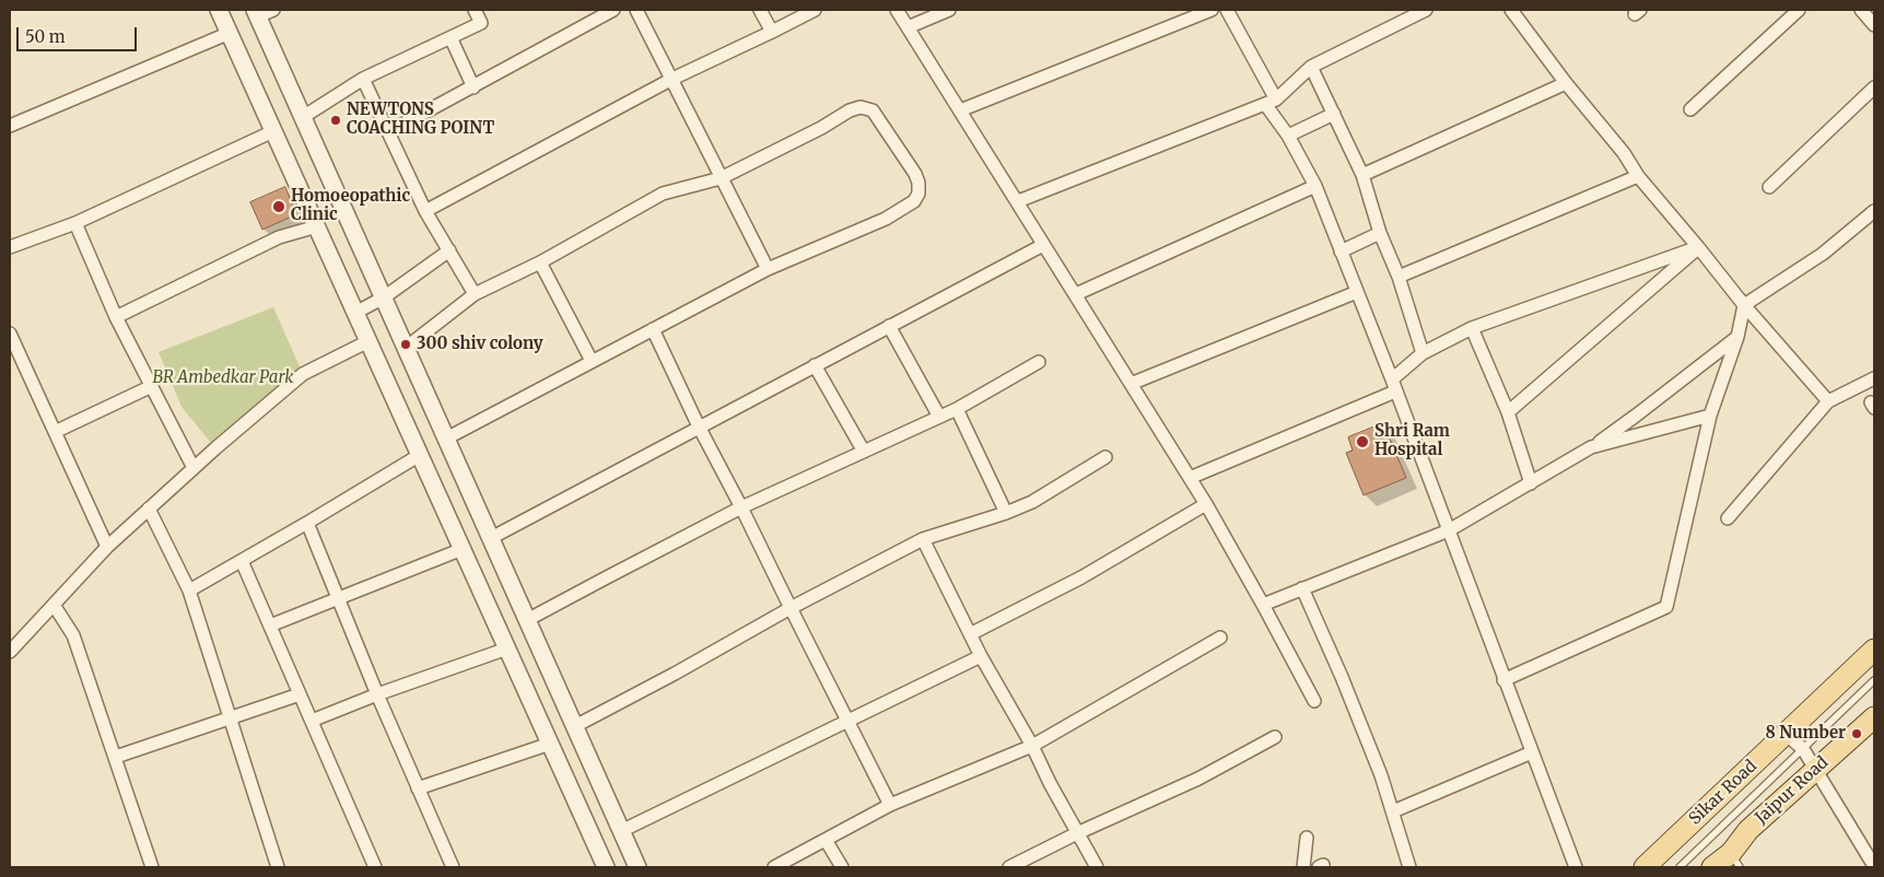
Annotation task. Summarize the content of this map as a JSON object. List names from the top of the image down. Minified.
{"streets":{"main road":["Jaipur Road","Sikar Road"]},"parks":["BR Ambedkar Park"],"places":["NEWTONS COACHING POINT","Homoeopathic Clinic","300 shiv colony","Shri Ram Hospital","8 Number"],"scale_bar":"50 m"}
